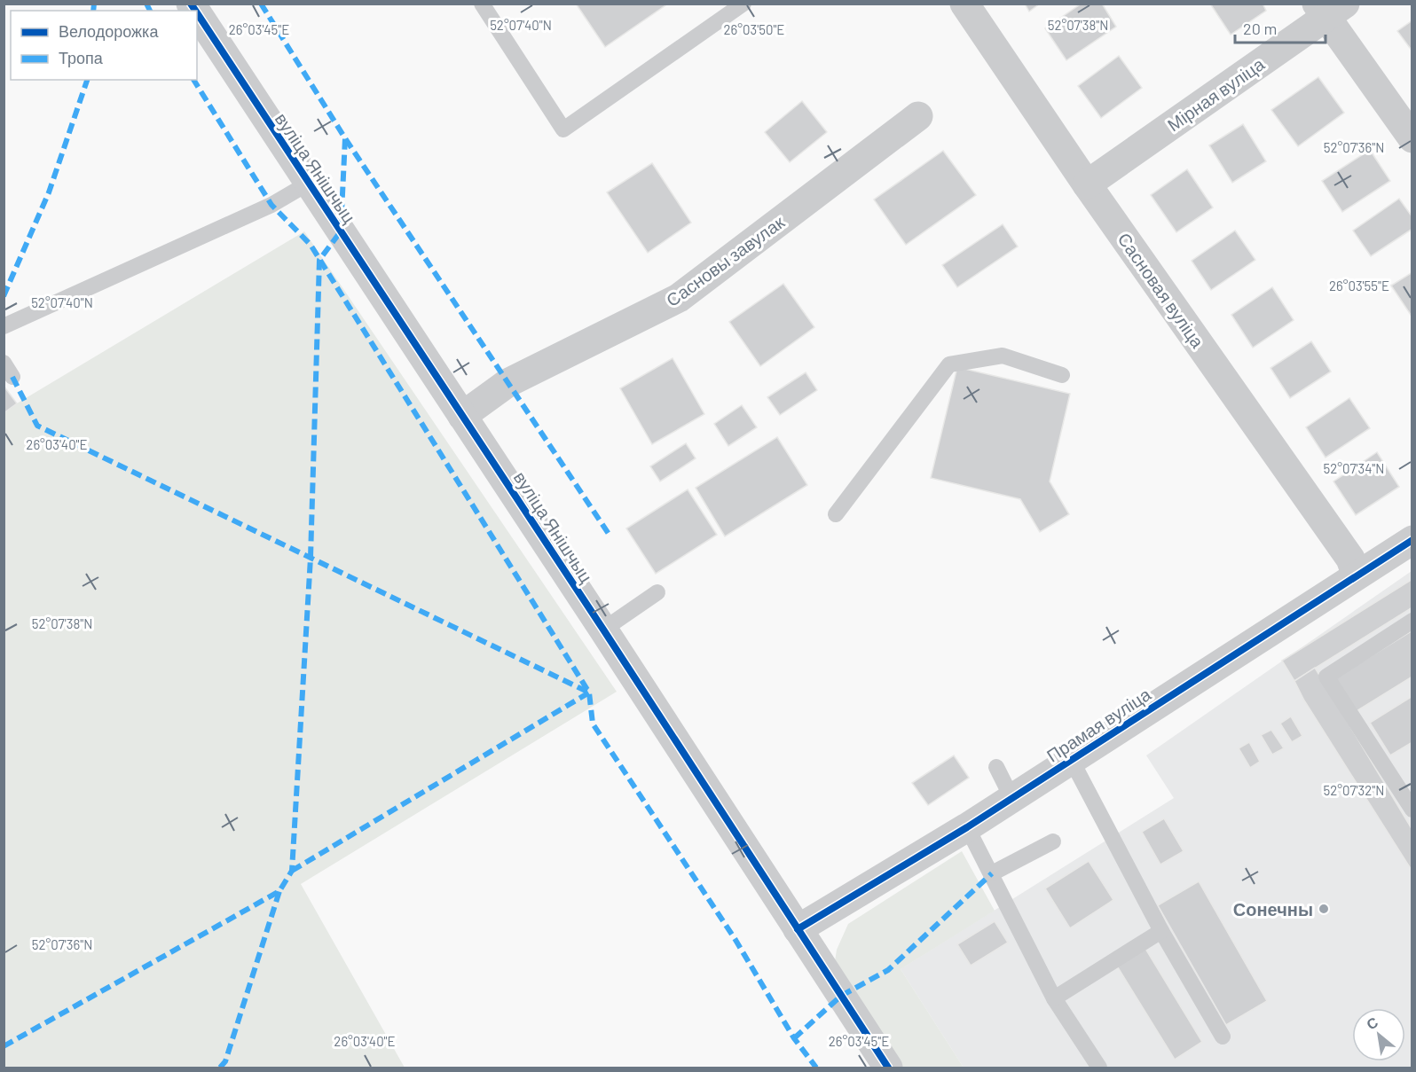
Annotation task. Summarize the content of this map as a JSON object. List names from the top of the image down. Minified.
{"streets":{"street":["Мірная вуліца","вуліца Янішчыц","Сасновы завулак","Сасновая вуліца","Прамая вуліца"]},"crossings":[["Мірная вуліца","Сасновая вуліца"],["вуліца Янішчыц","Сасновы завулак"],["вуліца Янішчыц","Прамая вуліца"],["Сасновая вуліца","Прамая вуліца"]],"places":["Сонечны"],"legend":["Велодорожка","Тропа"],"scale_bar":"20 m","north":"top left","coordinates":["52°07'40\"N","52°07'38\"N","26°03'45\"E","26°03'50\"E","52°07'36\"N","26°03'55\"E","26°03'40\"E","52°07'34\"N","52°07'32\"N"]}
